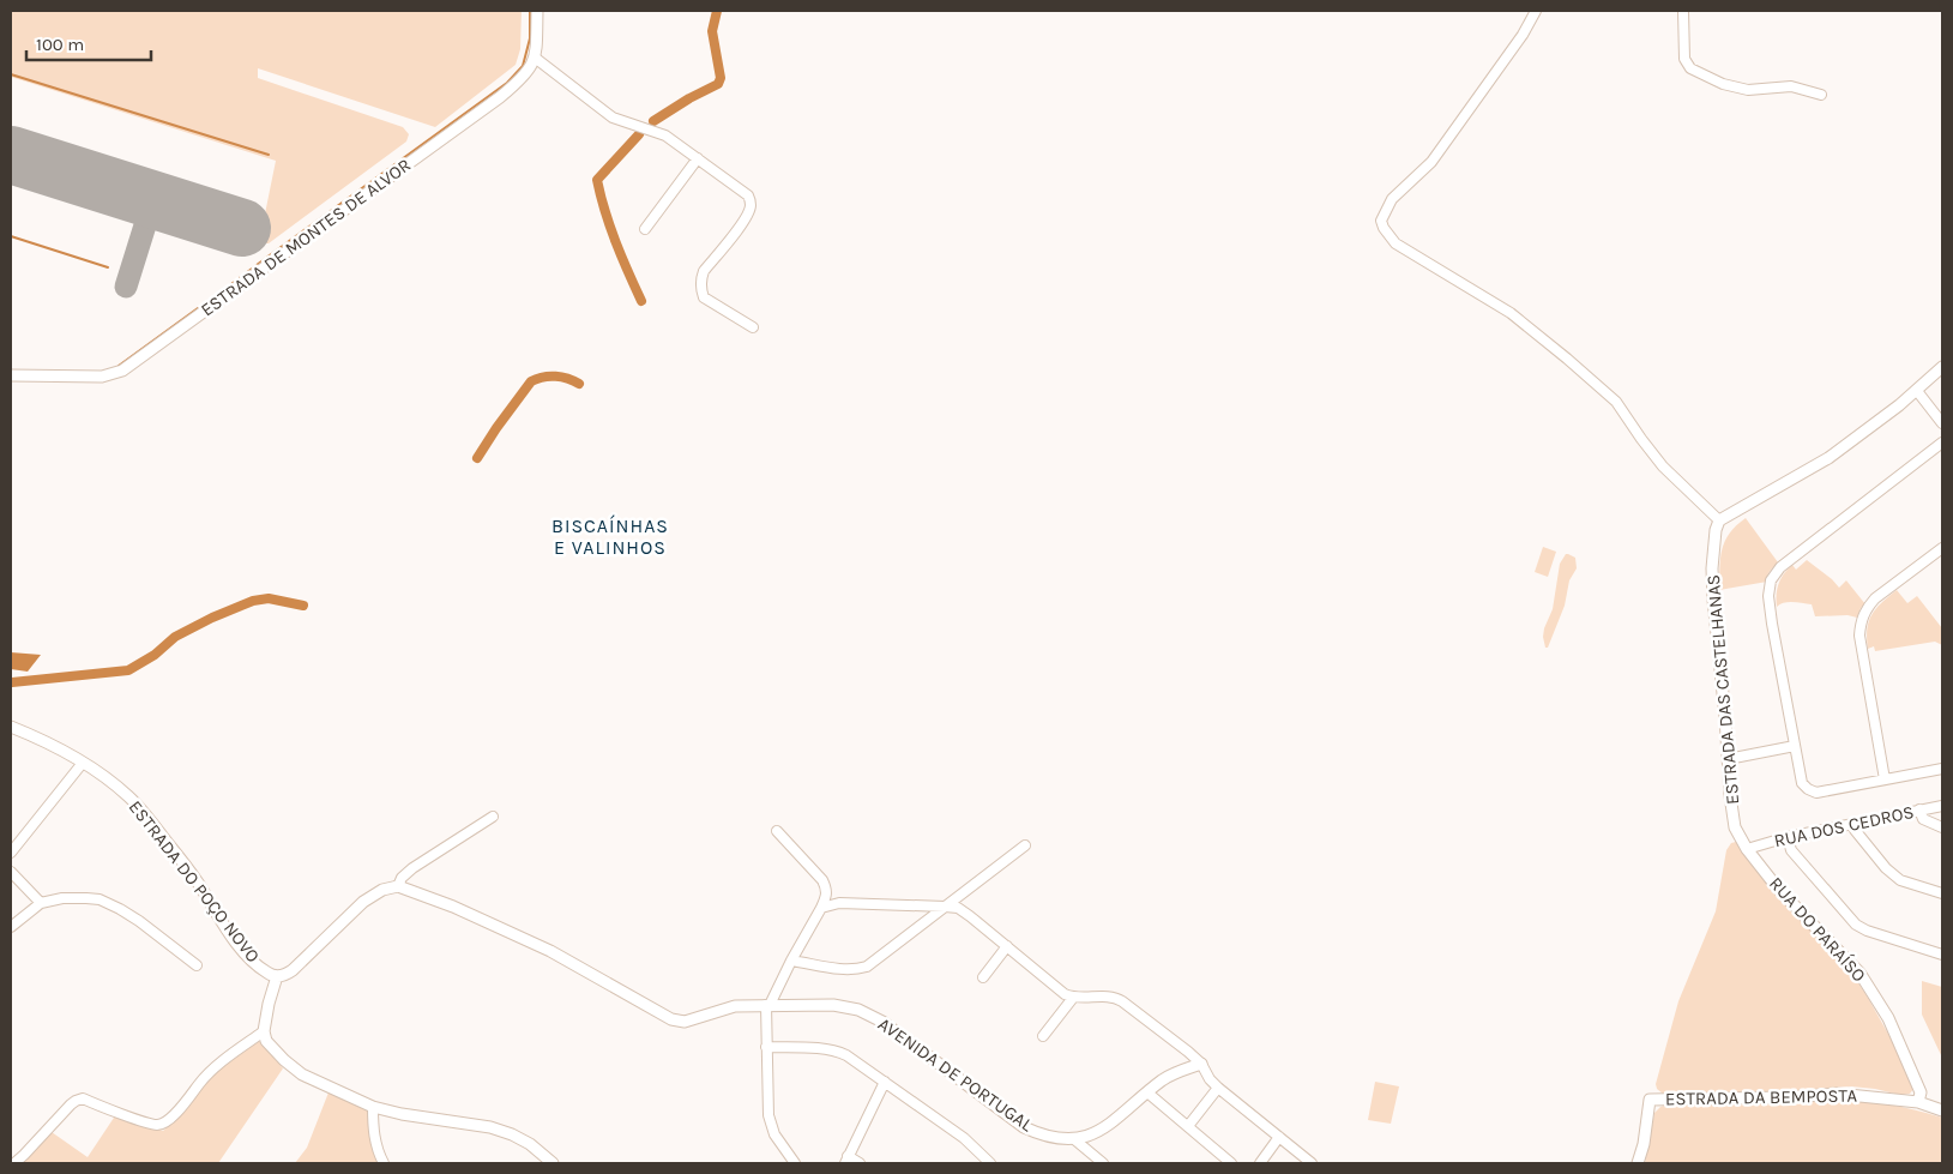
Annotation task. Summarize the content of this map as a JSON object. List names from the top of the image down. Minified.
{"streets":{"street":["ESTRADA DE MONTES DE ALVOR","ESTRADA DAS CASTELHANAS","RUA DOS CEDROS","ESTRADA DO POÇO NOVO","RUA DO PARAÍSO","AVENIDA DE PORTUGAL","ESTRADA DA BEMPOSTA"]},"crossings":[["ESTRADA DAS CASTELHANAS","RUA DO PARAÍSO"],["RUA DOS CEDROS","RUA DO PARAÍSO"],["ESTRADA DO POÇO NOVO","AVENIDA DE PORTUGAL"],["RUA DO PARAÍSO","ESTRADA DA BEMPOSTA"]],"districts":["BISCAÍNHAS E VALINHOS"],"scale_bar":"100 m"}
